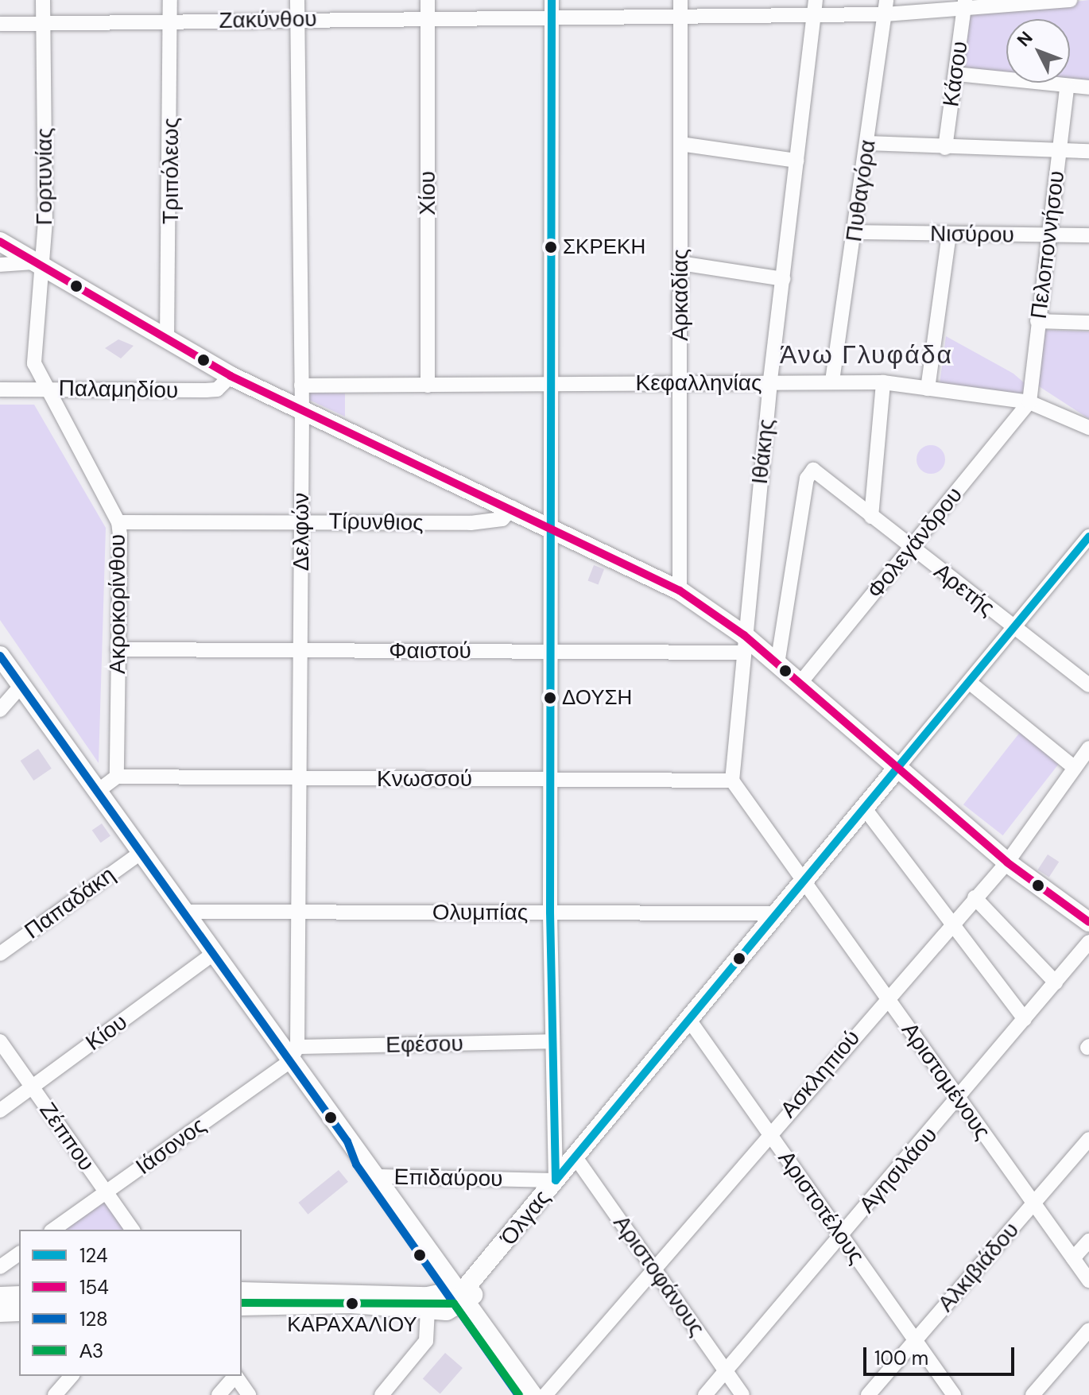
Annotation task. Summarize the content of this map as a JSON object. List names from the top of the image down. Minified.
{"streets":{"main road":["Όλγας"],"street":["Ζακύνθου","Κάσου","Τριπόλεως","Γορτυνίας","Πυθαγόρα","Χίου","Νισύρου","Πελοποννήσου","Αρκαδίας","Κεφαλληνίας","Παλαμηδίου","Ιθάκης","Τίρυνθιος","Δελφών","Φολεγάνδρου","Αρετής","Ακροκορίνθου","Φαιστού","Κνωσσού","Παπαδάκη","Ολυμπίας","Κίου","Εφέσου","Ασκληπιού","Αριστομένους","Ζέππου","Ιάσονος","Αγησιλάου","Επιδαύρου","Αριστοτέλους","Αλκιβιάδου","Αριστοφάνους"]},"crossings":[["Ζακύνθου","Κάσου"],["Ζακύνθου","Τριπόλεως"],["Ζακύνθου","Γορτυνίας"],["Ζακύνθου","Πυθαγόρα"],["Ζακύνθου","Χίου"],["Ζακύνθου","Αρκαδίας"],["Ζακύνθου","Ιθάκης"],["Ζακύνθου","Δελφών"],["Γορτυνίας","Παλαμηδίου"],["Γορτυνίας","Ακροκορίνθου"],["Πυθαγόρα","Νισύρου"],["Πυθαγόρα","Κεφαλληνίας"],["Χίου","Κεφαλληνίας"],["Νισύρου","Πελοποννήσου"],["Πελοποννήσου","Κεφαλληνίας"],["Πελοποννήσου","Φολεγάνδρου"],["Αρκαδίας","Κεφαλληνίας"],["Κεφαλληνίας","Ιθάκης"],["Κεφαλληνίας","Δελφών"],["Κεφαλληνίας","Φολεγάνδρου"],["Παλαμηδίου","Ακροκορίνθου"],["Ιθάκης","Φαιστού"],["Ιθάκης","Κνωσσού"],["Τίρυνθιος","Δελφών"],["Τίρυνθιος","Ακροκορίνθου"],["Δελφών","Φαιστού"],["Δελφών","Κνωσσού"],["Δελφών","Ολυμπίας"],["Δελφών","Εφέσου"],["Δελφών","Ιάσονος"],["Φολεγάνδρου","Αρετής"],["Αρετής","Όλγας"],["Ακροκορίνθου","Φαιστού"],["Ακροκορίνθου","Κνωσσού"],["Ολυμπίας","Όλγας"],["Κίου","Ζέππου"],["Εφέσου","Ιάσονος"],["Ασκληπιού","Αριστομένους"],["Ασκληπιού","Αριστοτέλους"],["Ασκληπιού","Αριστοφάνους"],["Αριστομένους","Αγησιλάου"],["Αριστομένους","Όλγας"],["Αριστομένους","Αλκιβιάδου"],["Ζέππου","Ιάσονος"],["Αγησιλάου","Αριστοτέλους"],["Αγησιλάου","Αριστοφάνους"],["Επιδαύρου","Όλγας"],["Αριστοτέλους","Όλγας"],["Αριστοτέλους","Αλκιβιάδου"],["Όλγας","Αριστοφάνους"]],"districts":["Άνω Γλυφάδα"],"places":["ΣΚΡΕΚΗ","ΔΟΥΣΗ","ΚΑΡΑΧΑΛΙΟΥ"],"lines":["transit line 124","transit line 154","transit line 128","transit line Α3"],"legend":["124","154","128","Α3"],"scale_bar":"100 m","north":"top left"}
